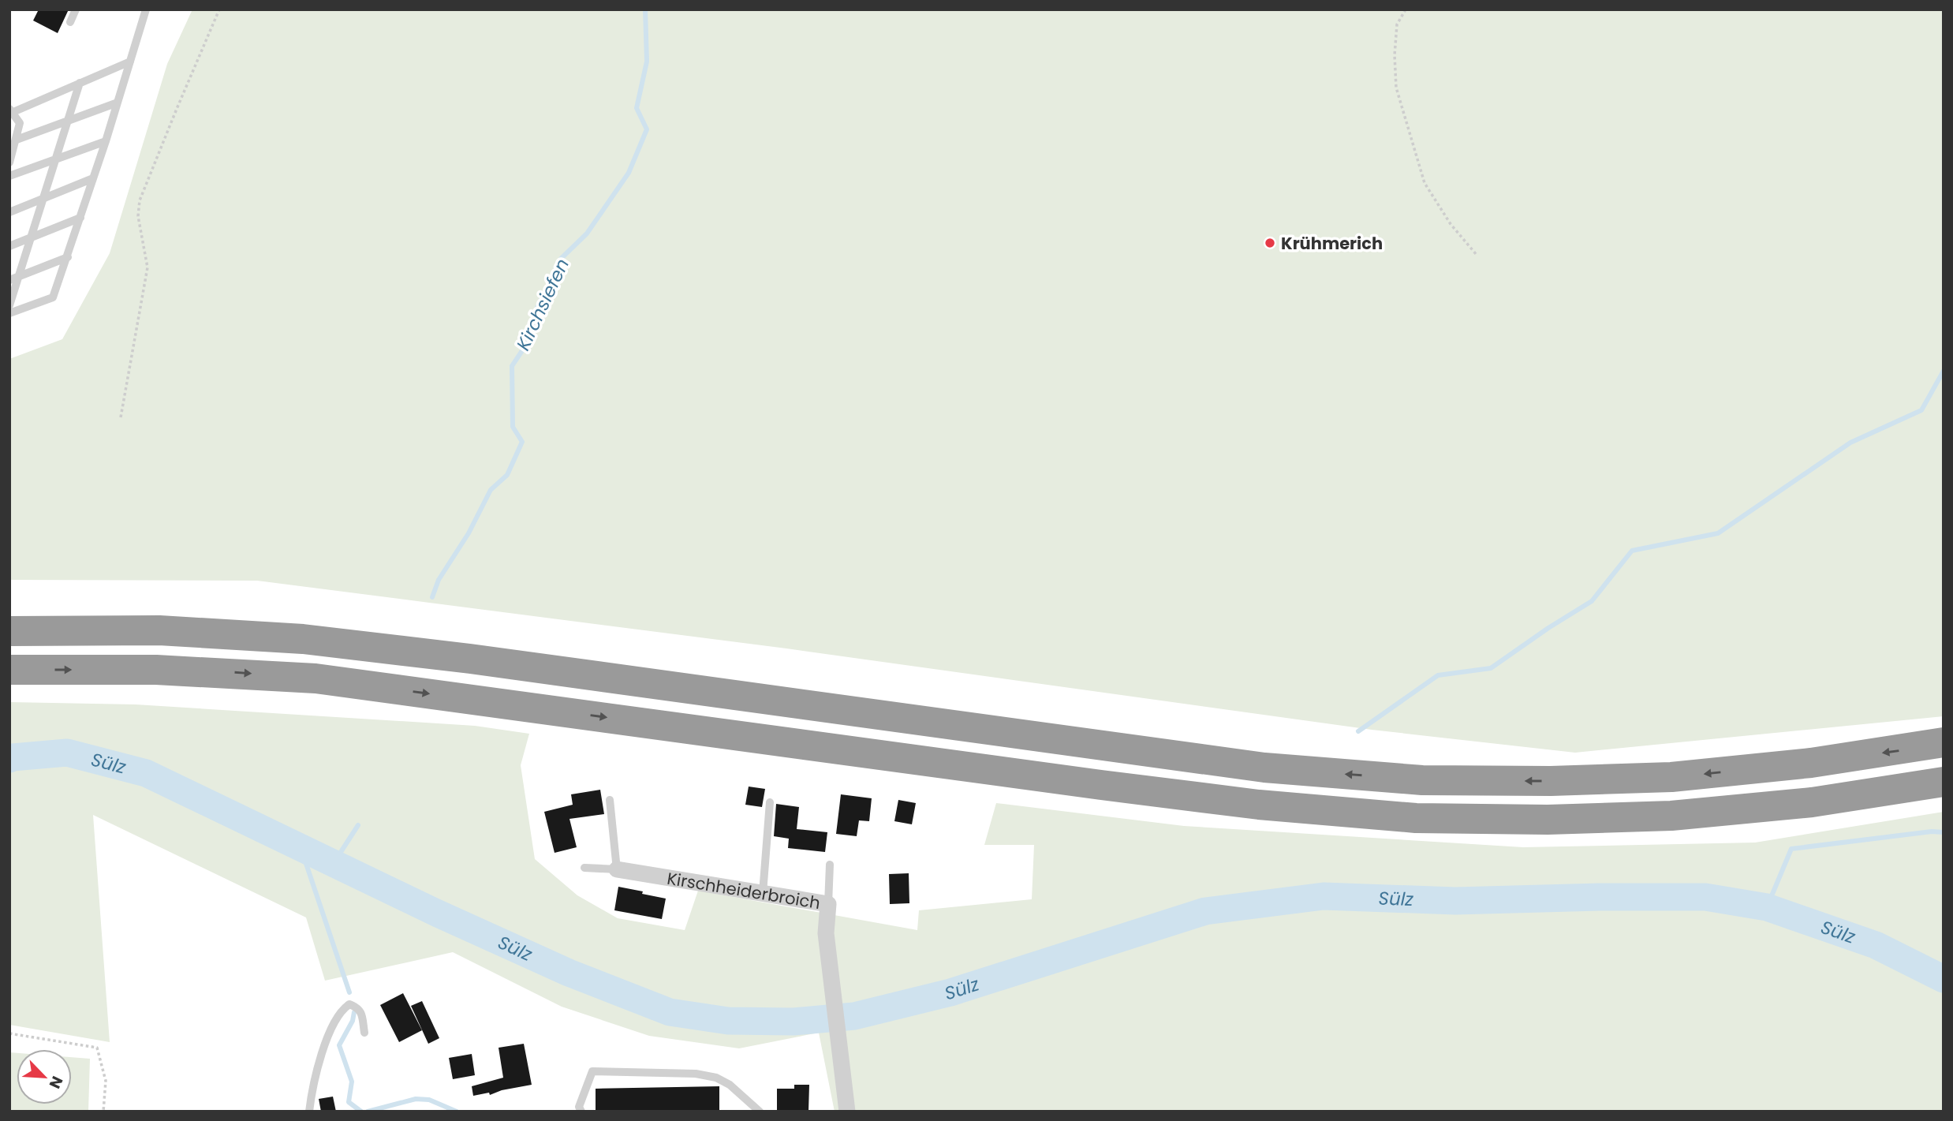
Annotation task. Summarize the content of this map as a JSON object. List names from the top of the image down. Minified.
{"streets":{"street":["Kirschheiderbroich"]},"water":["Kirchsiefen","Sülz"],"places":["Krühmerich"],"north":"bottom right"}
